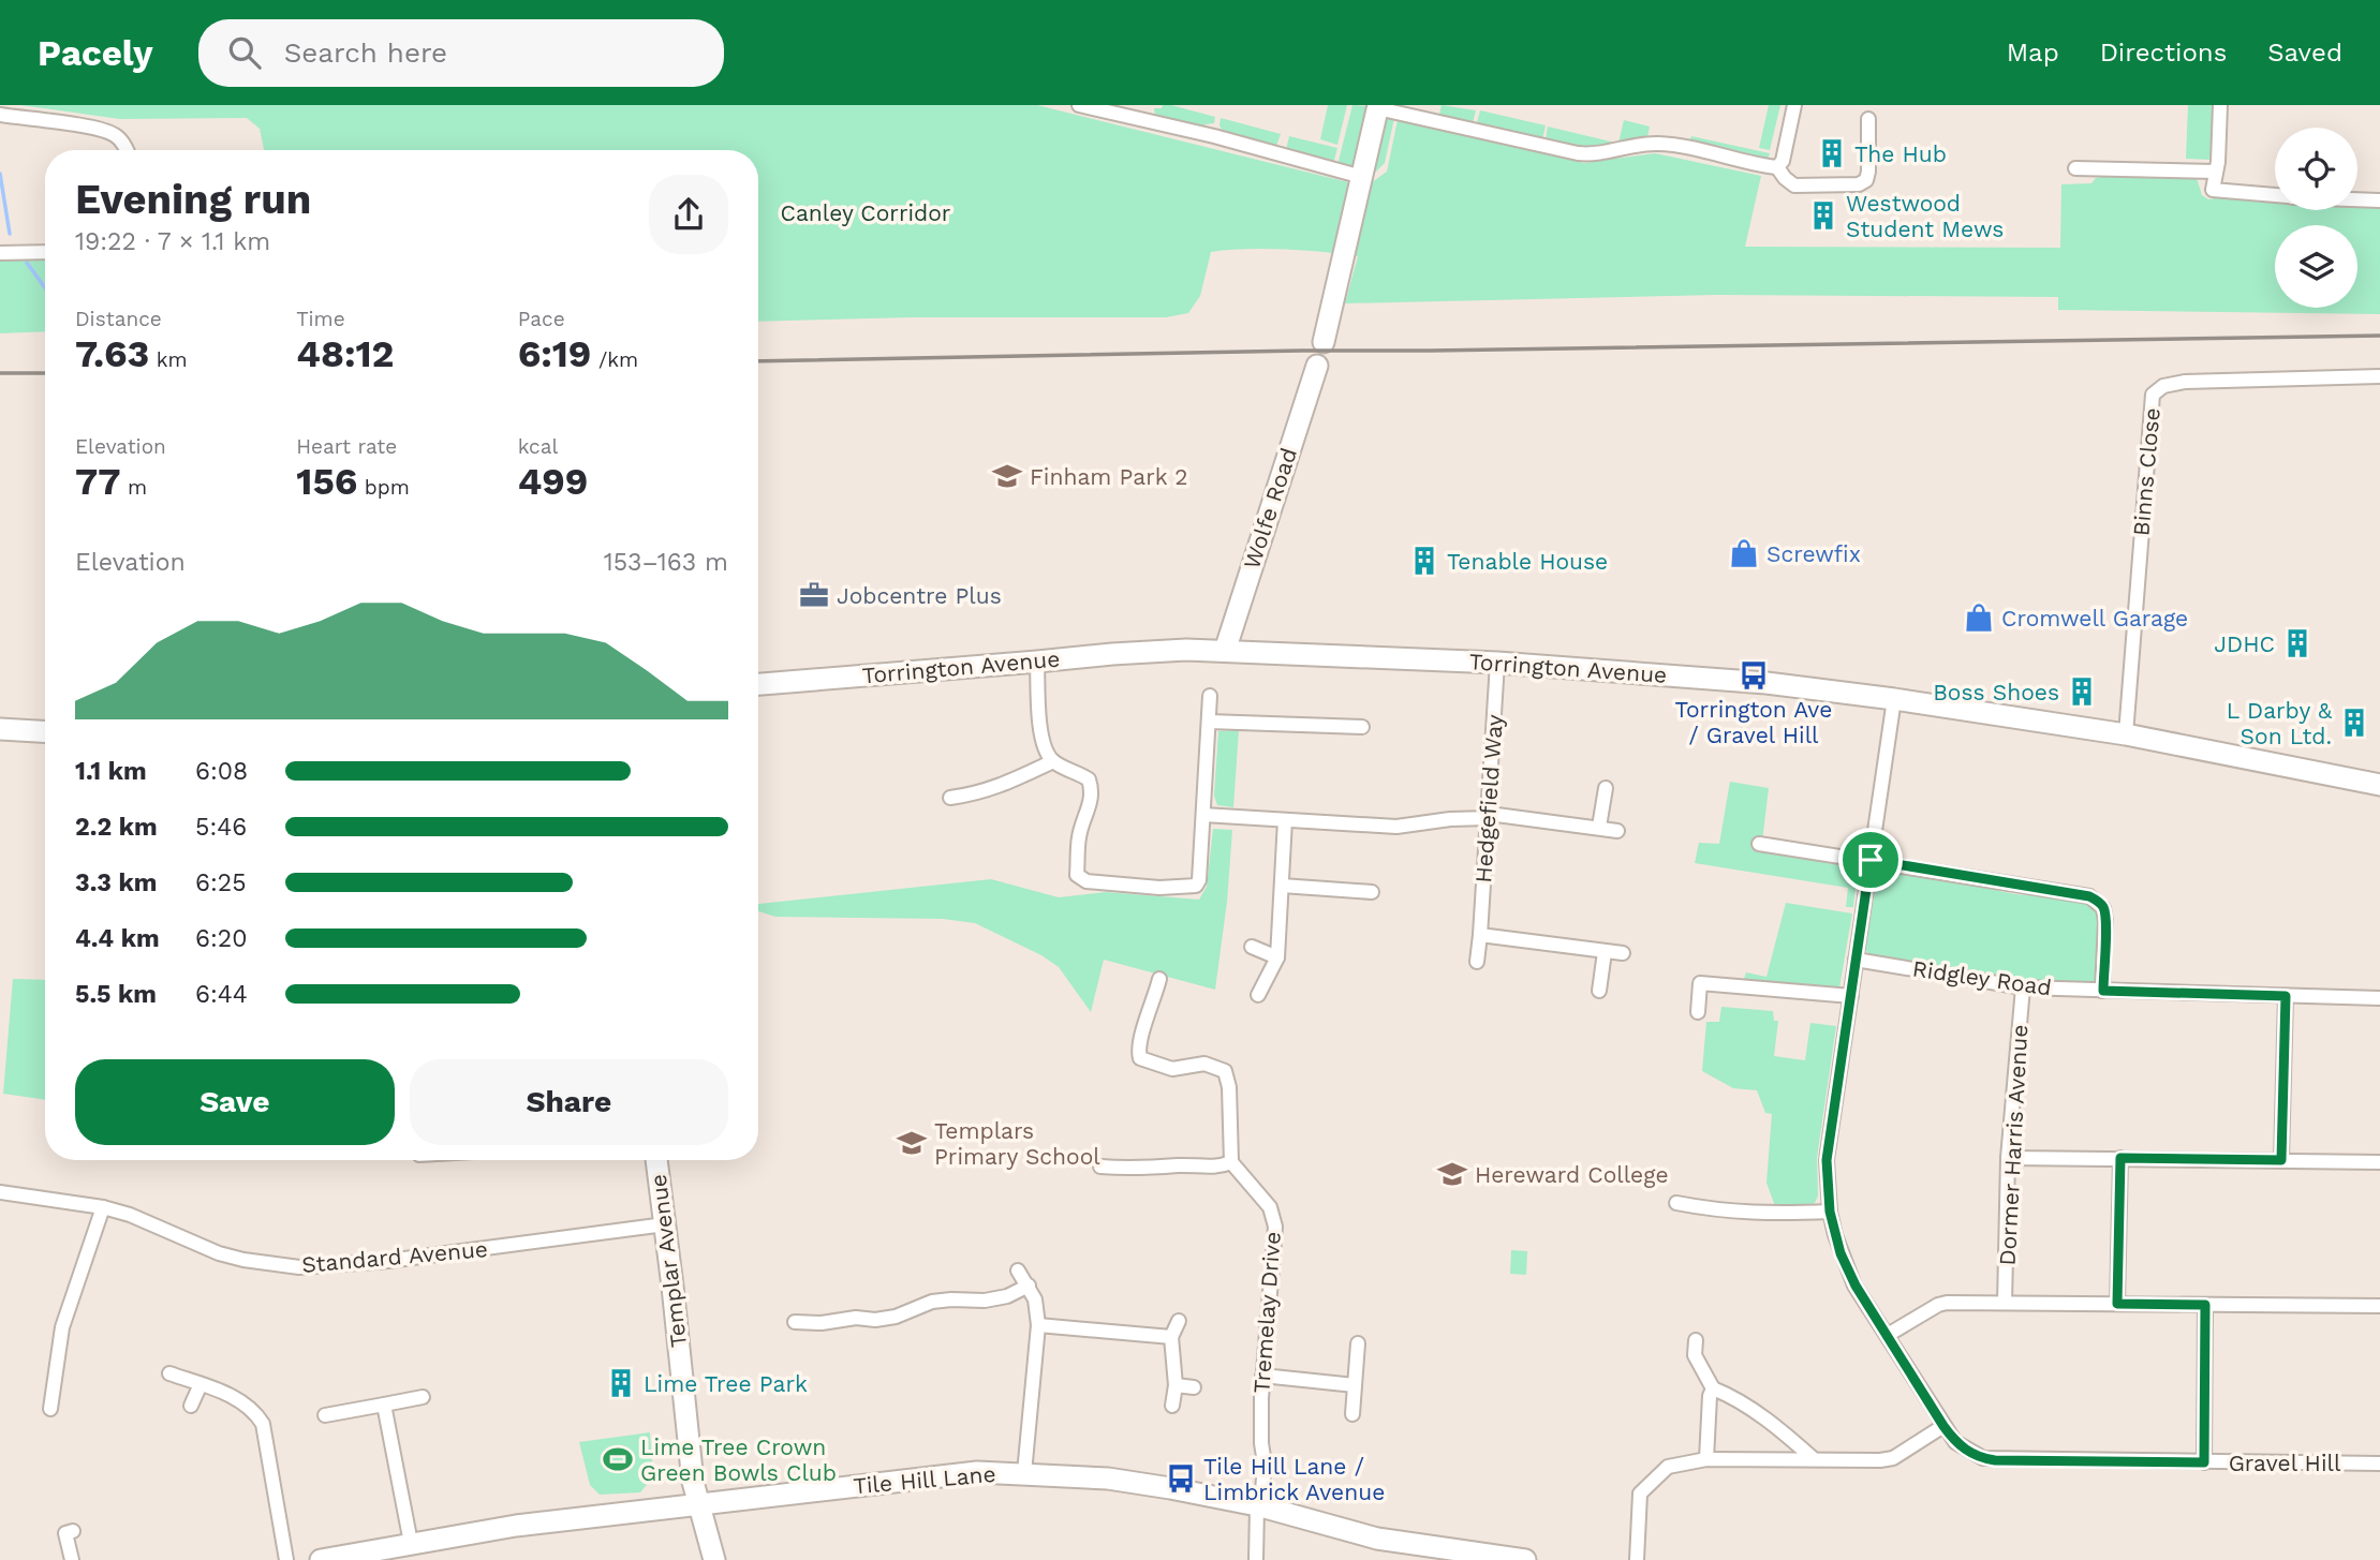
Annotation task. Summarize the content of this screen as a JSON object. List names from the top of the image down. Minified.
{"streets":{"street":["Binns Close","Wolfe Road","Torrington Avenue","Hedgefield Way","Ridgley Road","Dormer Harris Avenue","Standard Avenue","Templar Avenue","Tremelay Drive","Gravel Hill","Tile Hill Lane"]},"crossings":[["Binns Close","Torrington Avenue"],["Wolfe Road","Torrington Avenue"],["Torrington Avenue","Hedgefield Way"],["Torrington Avenue","Gravel Hill"],["Ridgley Road","Dormer Harris Avenue"],["Ridgley Road","Gravel Hill"],["Standard Avenue","Templar Avenue"],["Templar Avenue","Tile Hill Lane"],["Tremelay Drive","Tile Hill Lane"]],"parks":["Canley Corridor"],"places":{"building":["The Hub","Westwood Student Mews","Tenable House","JDHC","Boss Shoes","L Darby & Son Ltd.","Lime Tree Park"],"school or university":["Finham Park 2","Templars Primary School","Hereward College"],"shop":["Screwfix","Cromwell Garage"],"office":["Jobcentre Plus"],"bus stop":["Torrington Ave / Gravel Hill","Tile Hill Lane / Limbrick Avenue"],"sports":["Lime Tree Crown Green Bowls Club"]},"page":{"header":"Pacely","search":"Search here","nav":["Map","Directions","Saved"],"heading":["Evening run","19:22 · 7 × 1.1 km"],"stats":[["Distance","7.63 km"],["Time","48:12"],["Pace","6:19 /km"],["Elevation","77 m"],["Heart rate","156 bpm"],["kcal","499"]],"chart":["Elevation","153–163 m"],"list":[{"name":"1.1 km","note":"6:08"},{"name":"2.2 km","note":"5:46"},{"name":"3.3 km","note":"6:25"},{"name":"4.4 km","note":"6:20"},{"name":"5.5 km","note":"6:44"}],"buttons":["Save","Share"]}}
